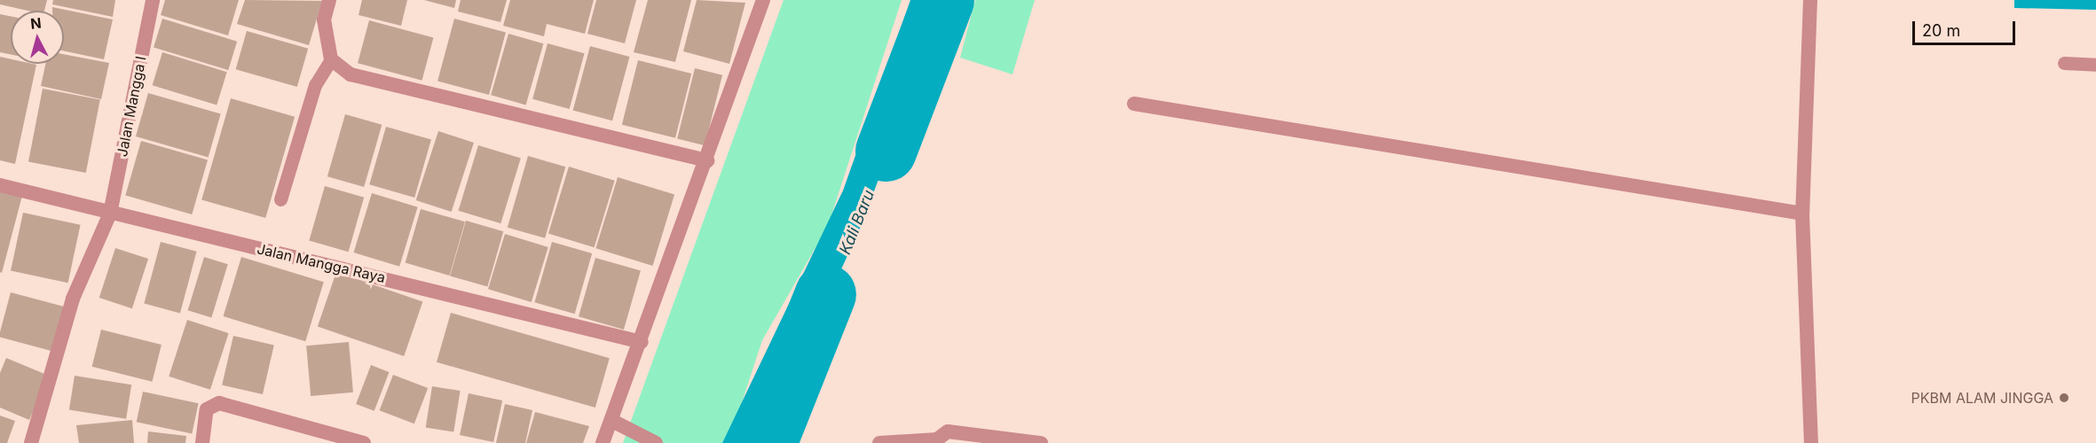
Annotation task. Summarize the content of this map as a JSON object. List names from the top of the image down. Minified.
{"streets":{"street":["Jalan Mangga I","Jalan Mangga Raya"]},"crossings":[["Jalan Mangga I","Jalan Mangga Raya"]],"water":["Kali Baru"],"places":["PKBM ALAM JINGGA"],"scale_bar":"20 m","north":"top"}
